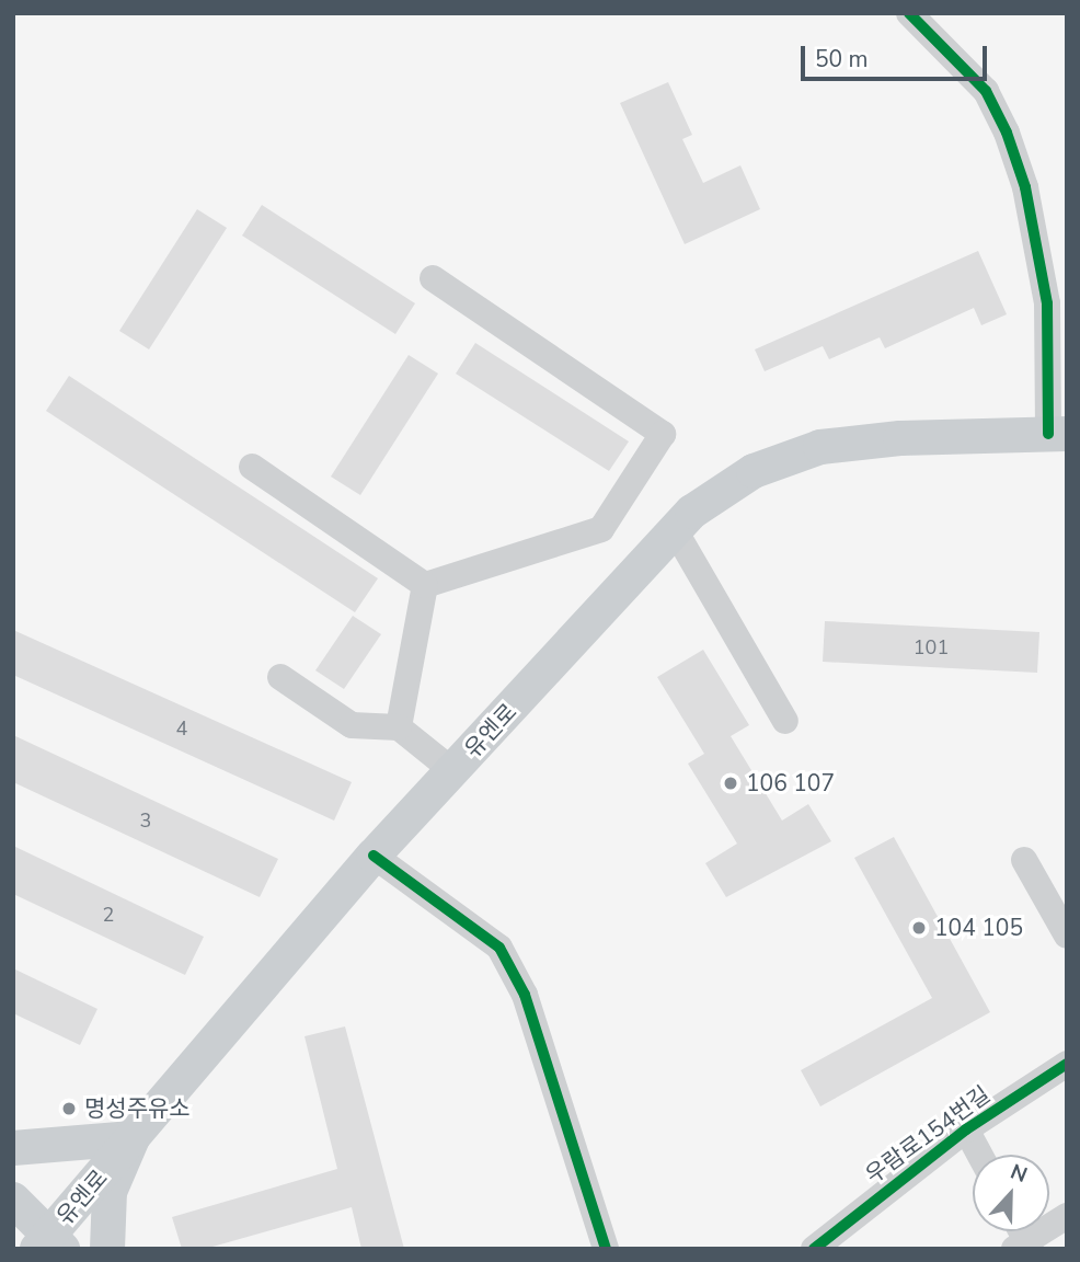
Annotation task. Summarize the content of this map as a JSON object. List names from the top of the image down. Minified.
{"streets":{"main road":["유엔로"],"street":["우람로154번길"]},"places":["106 107","104 105","명성주유소"],"house_numbers":["101","4","3","2"],"scale_bar":"50 m","north":"top"}
